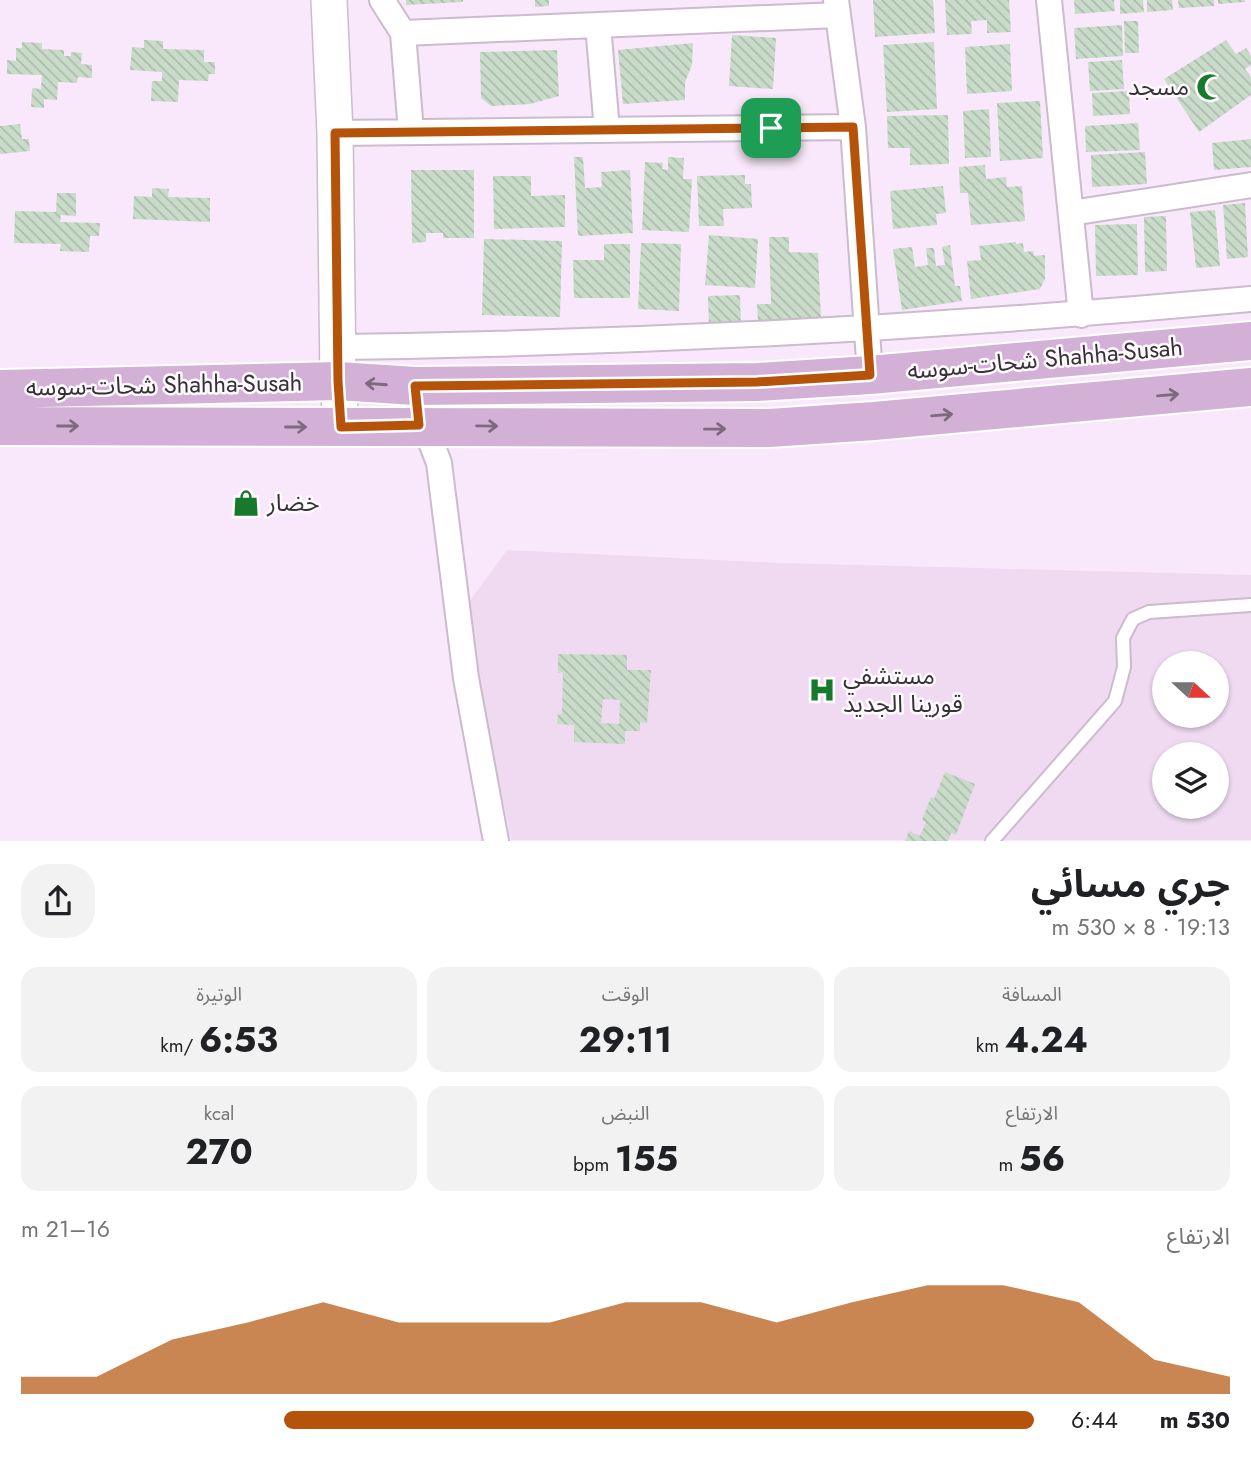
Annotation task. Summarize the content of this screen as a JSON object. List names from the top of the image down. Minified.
{"streets":{"main road":["شحات-سوسه Shahha-Susah"]},"places":{"mosque":["مسجد"],"shop":["خضار"],"hospital":["مستشفي قورينا الجديد"]},"north":"right","page":{"heading":["جري مسائي","19:13 · 8 × 530 m"],"stats":[["المسافة","4.24 km"],["الوقت","29:11"],["الوتيرة","6:53 /km"],["الارتفاع","56 m"],["النبض","155 bpm"],["kcal","270"]],"chart":["الارتفاع","16–21 m"],"list":[{"name":"530 m","note":"6:44"}]}}
